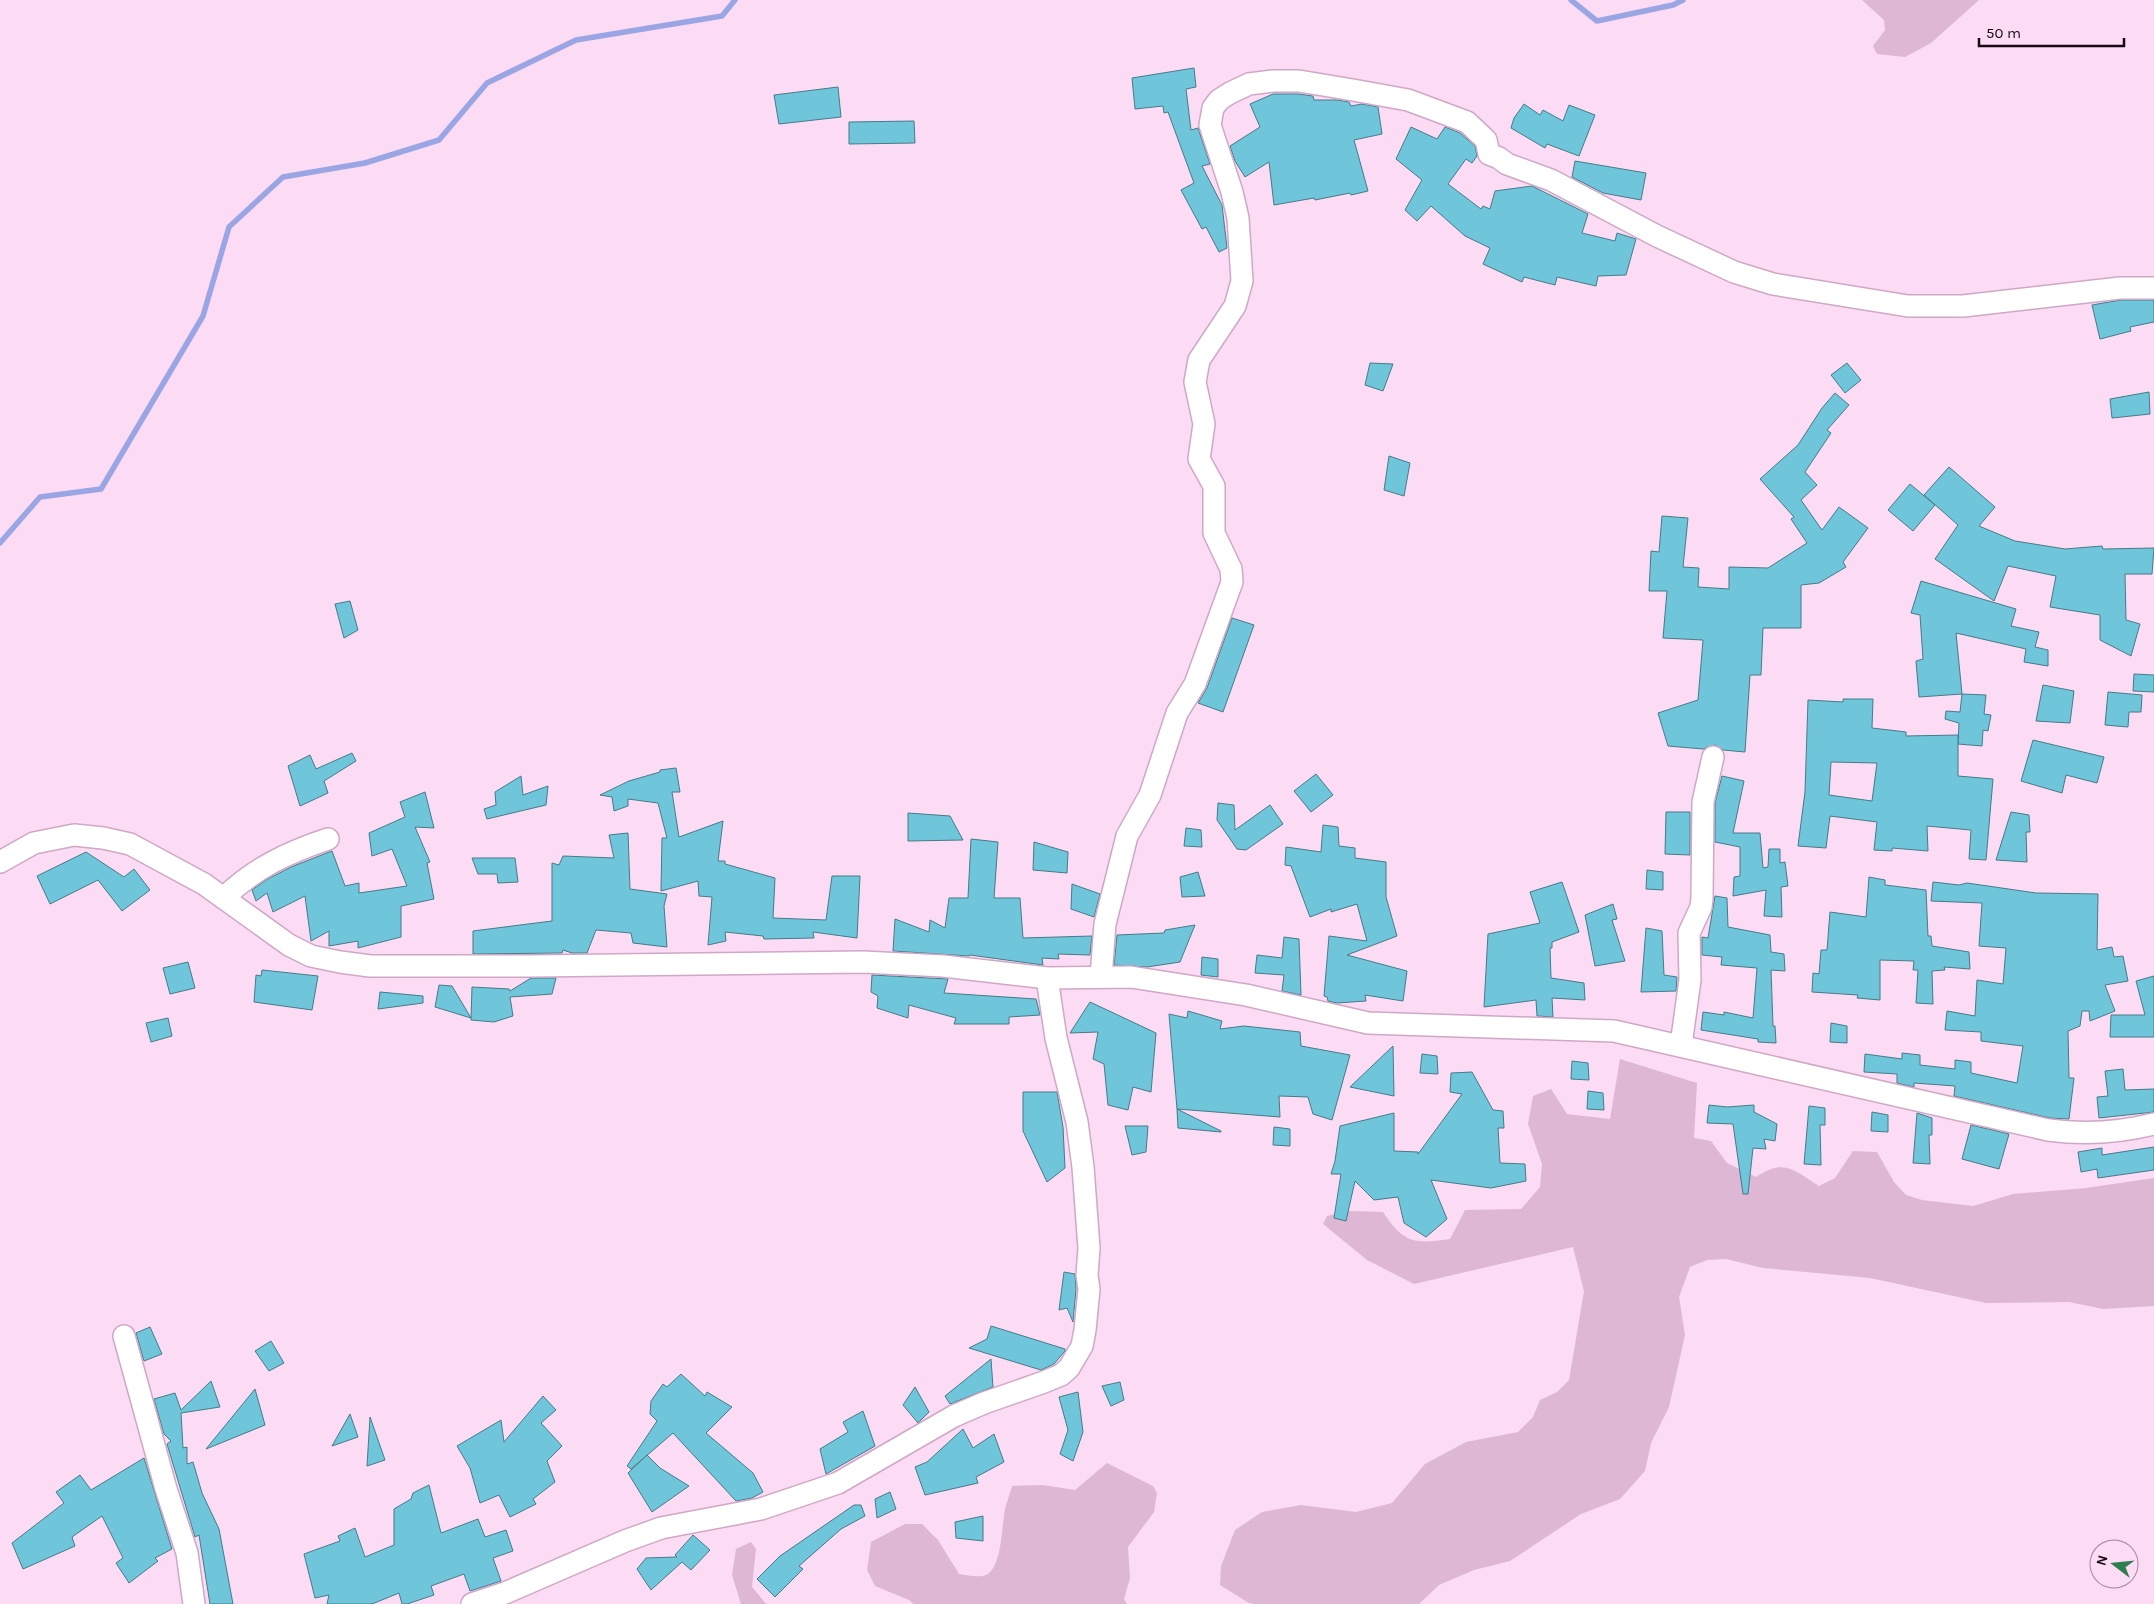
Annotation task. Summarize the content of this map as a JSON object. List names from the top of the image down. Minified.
{"scale_bar":"50 m","north":"left"}
